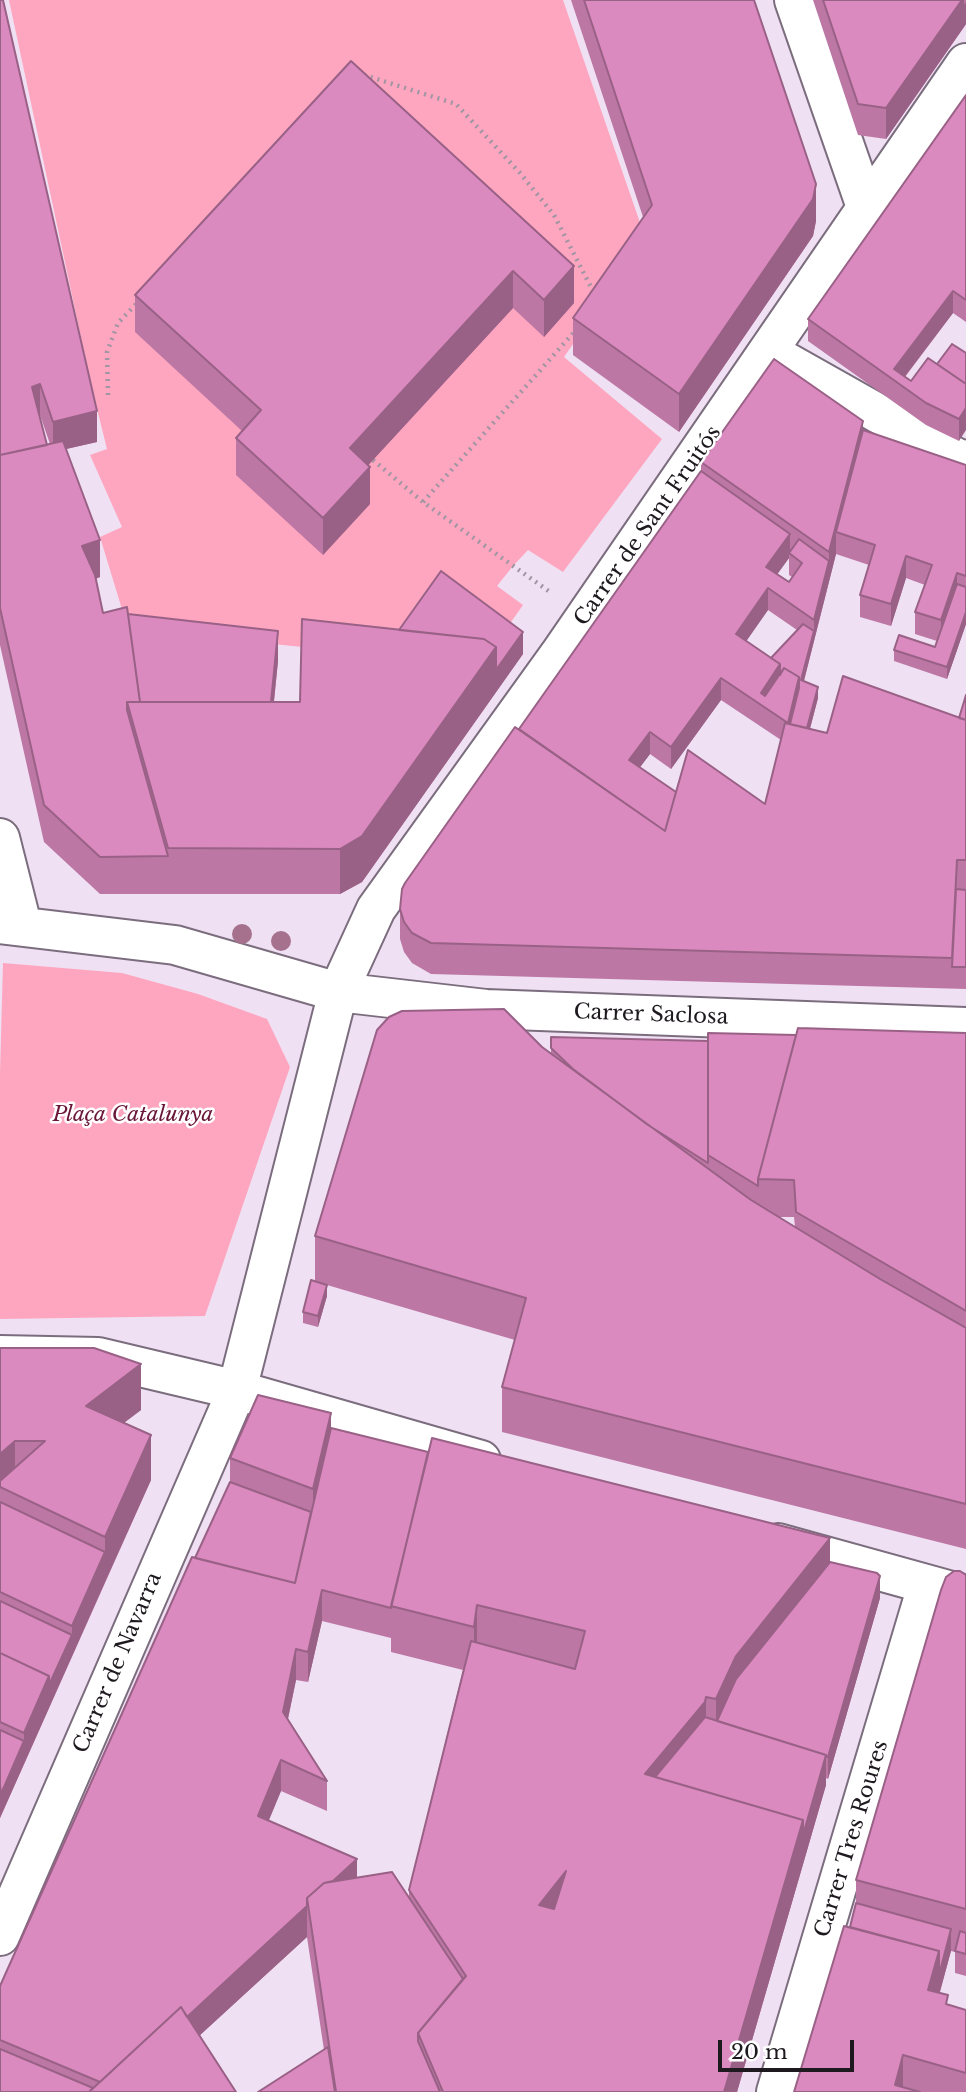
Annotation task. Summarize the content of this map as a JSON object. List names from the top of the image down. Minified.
{"streets":{"street":["Carrer de Sant Fruitós","Carrer Saclosa","Carrer de Navarra","Carrer Tres Roures"]},"crossings":[["Carrer de Sant Fruitós","Carrer Saclosa"]],"parks":["Plaça Catalunya"],"scale_bar":"20 m"}
